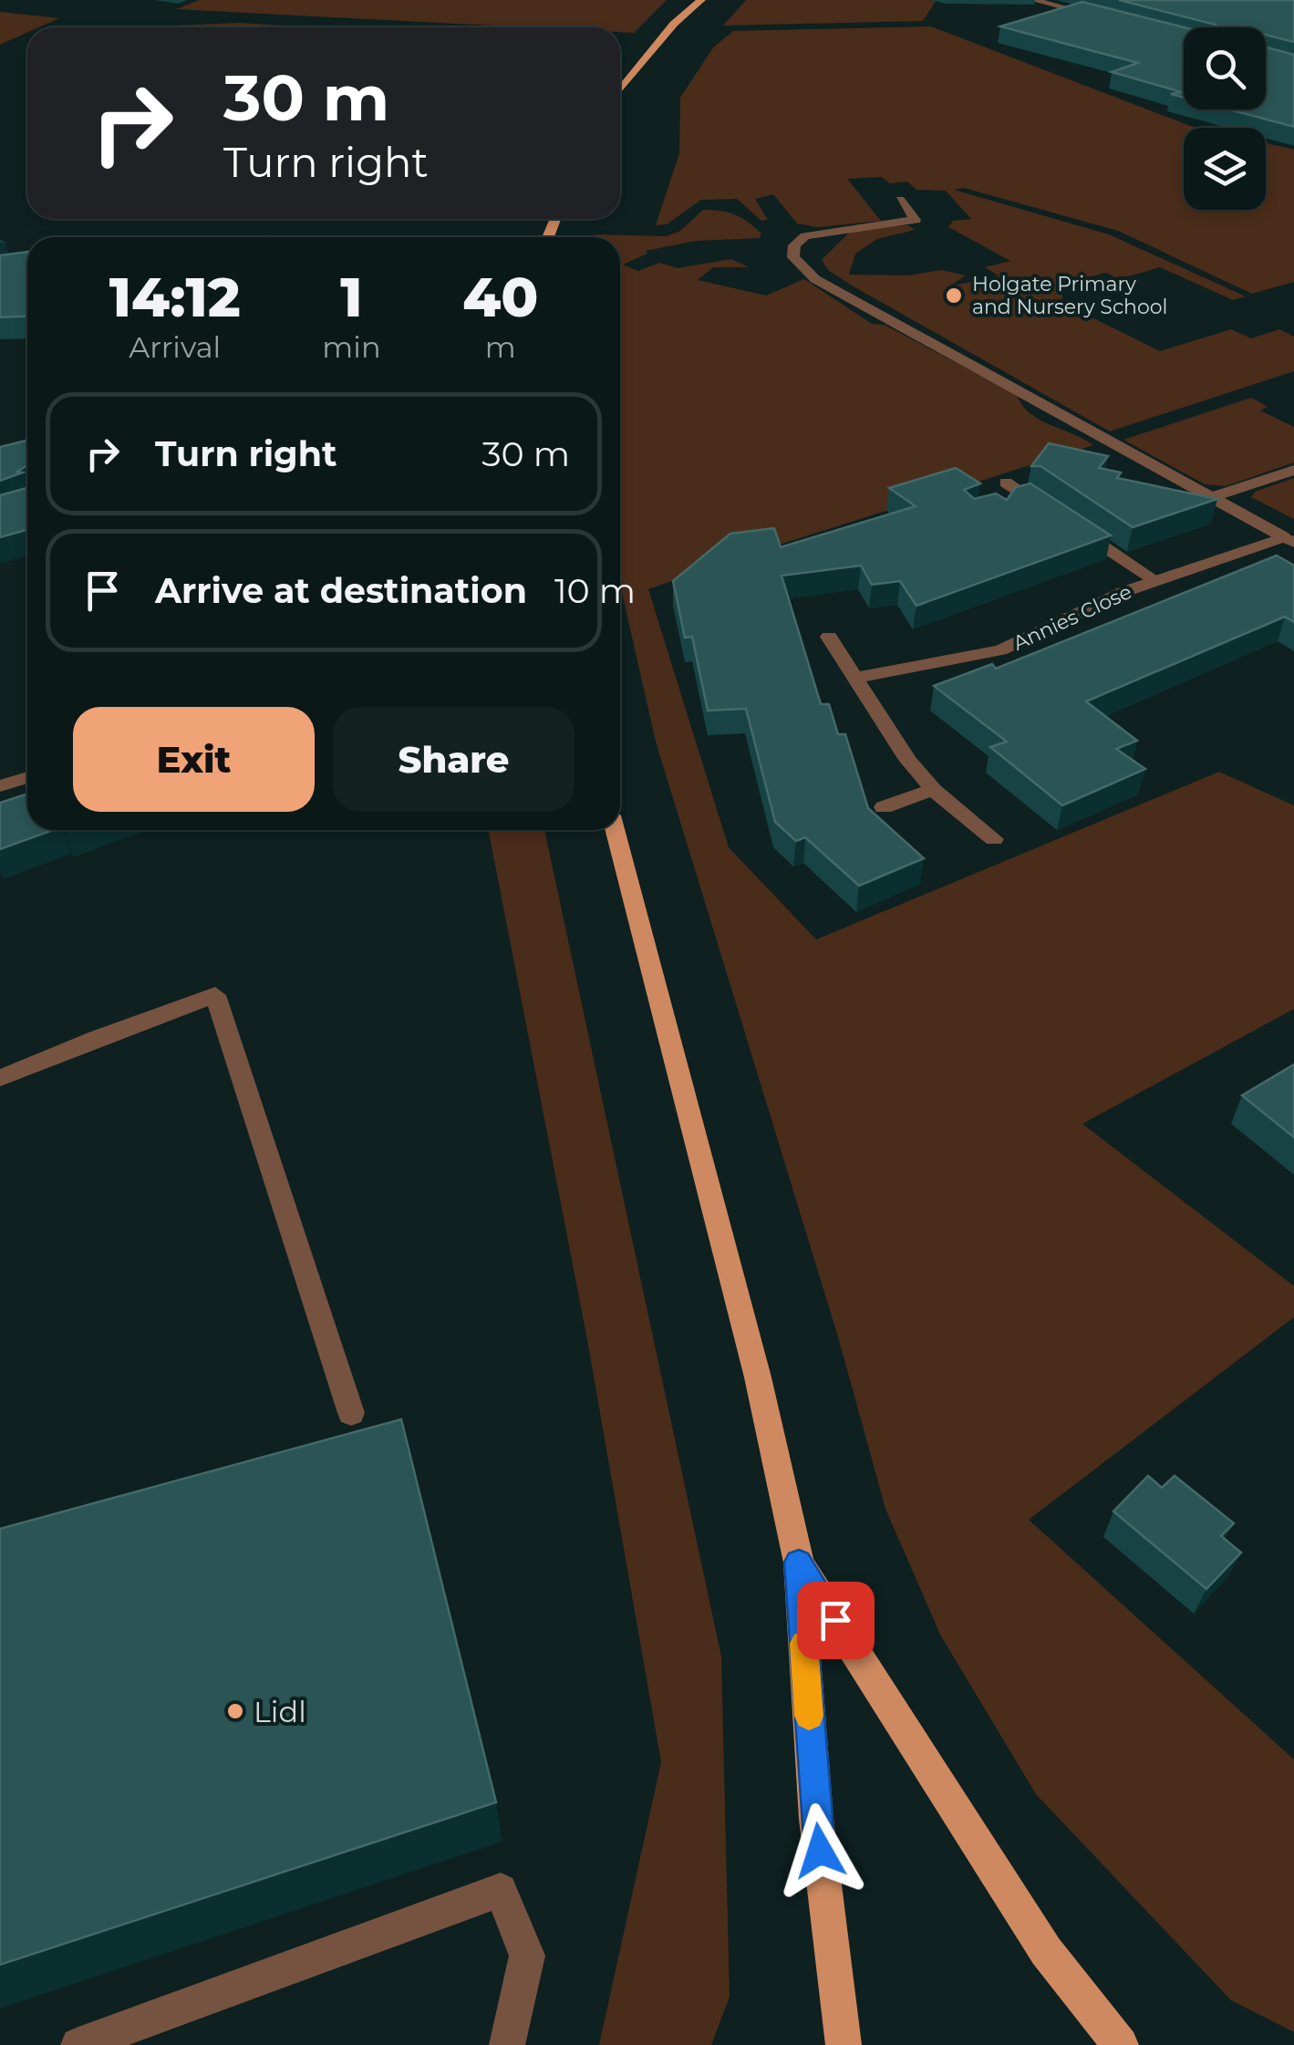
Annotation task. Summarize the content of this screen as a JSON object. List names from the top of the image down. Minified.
{"streets":{"street":["Annies Close"]},"places":["Holgate Primary and Nursery School","Lidl"],"page":{"turn":["30 m","Turn right"],"eta":["14:12","Arrival","1","min","40","m"],"list":[{"name":"Turn right","value":"30 m"},{"name":"Arrive at destination","value":"10 m"}],"buttons":["Exit","Share"]}}
